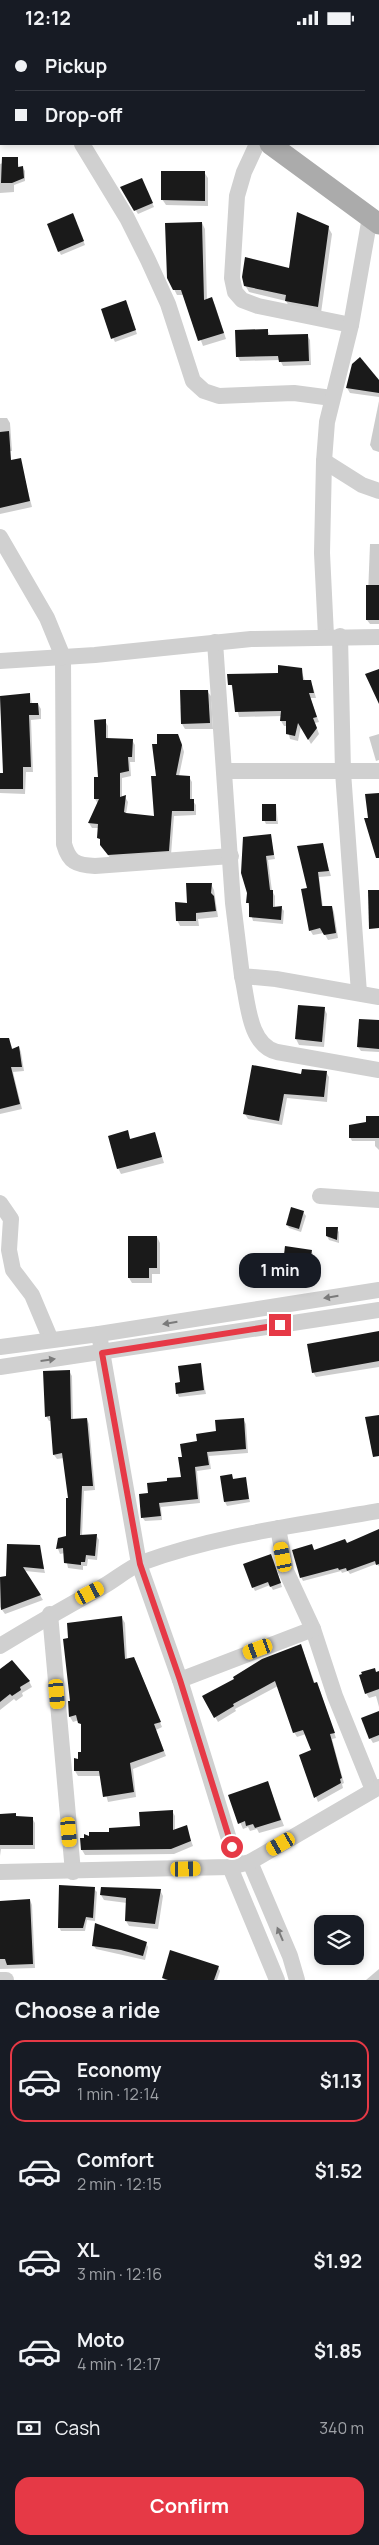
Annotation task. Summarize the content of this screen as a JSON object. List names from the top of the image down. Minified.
{"page":{"status":"12:12","banner":["Pickup","Drop-off"],"bubble":"1 min","heading":"Choose a ride","list":[{"name":"Economy","note":"1 min · 12:14","value":"$1.13"},{"name":"Comfort","note":"2 min · 12:15","value":"$1.52"},{"name":"XL","note":"3 min · 12:16","value":"$1.92"},{"name":"Moto","note":"4 min · 12:17","value":"$1.85"}],"pay":["Cash","340 m"],"buttons":"Confirm"}}
